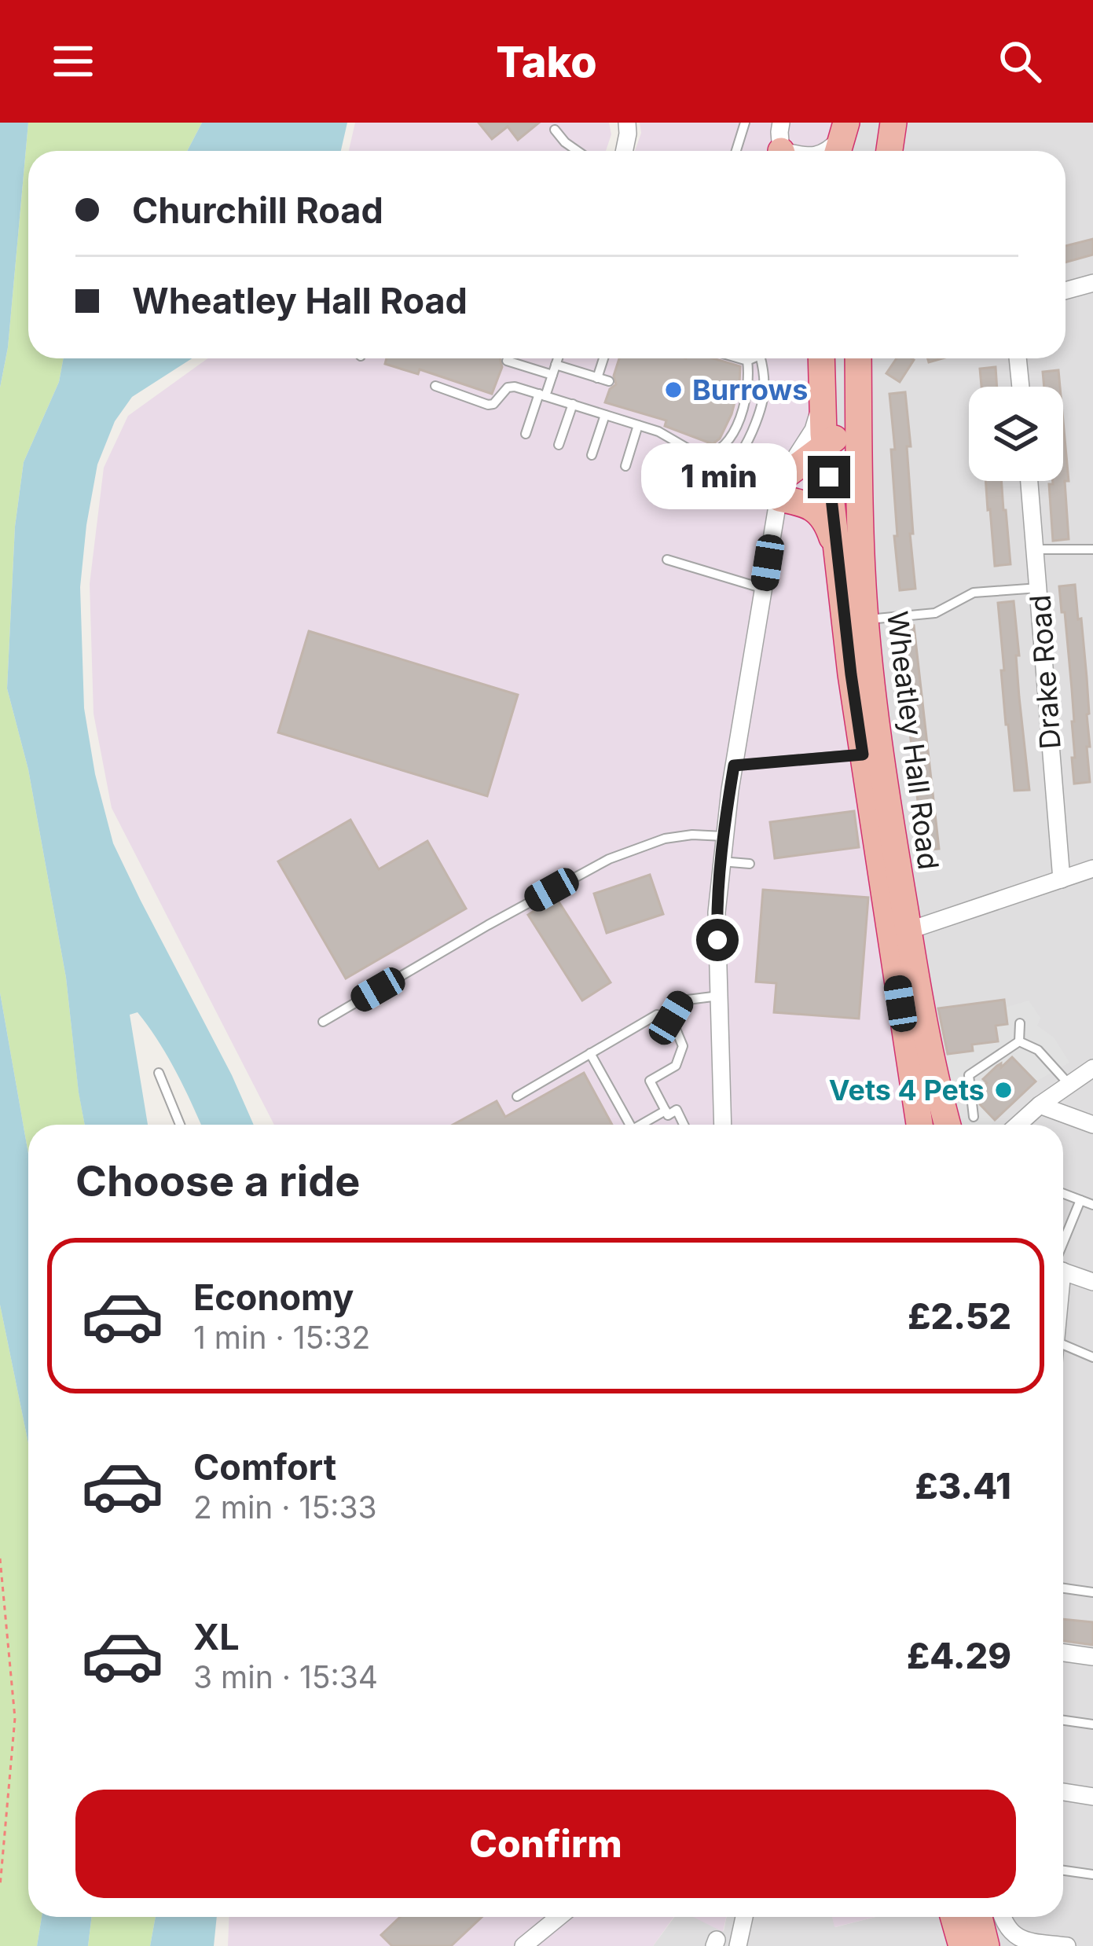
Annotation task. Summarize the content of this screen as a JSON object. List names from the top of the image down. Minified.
{"streets":{"highway":["Wheatley Hall Road"],"street":["Drake Road"]},"places":["Burrows","Vets 4 Pets"],"page":{"header":"Tako","banner":["Churchill Road","Wheatley Hall Road"],"bubble":"1 min","heading":"Choose a ride","list":[{"name":"Economy","note":"1 min · 15:32","value":"£2.52"},{"name":"Comfort","note":"2 min · 15:33","value":"£3.41"},{"name":"XL","note":"3 min · 15:34","value":"£4.29"}],"buttons":"Confirm"}}
